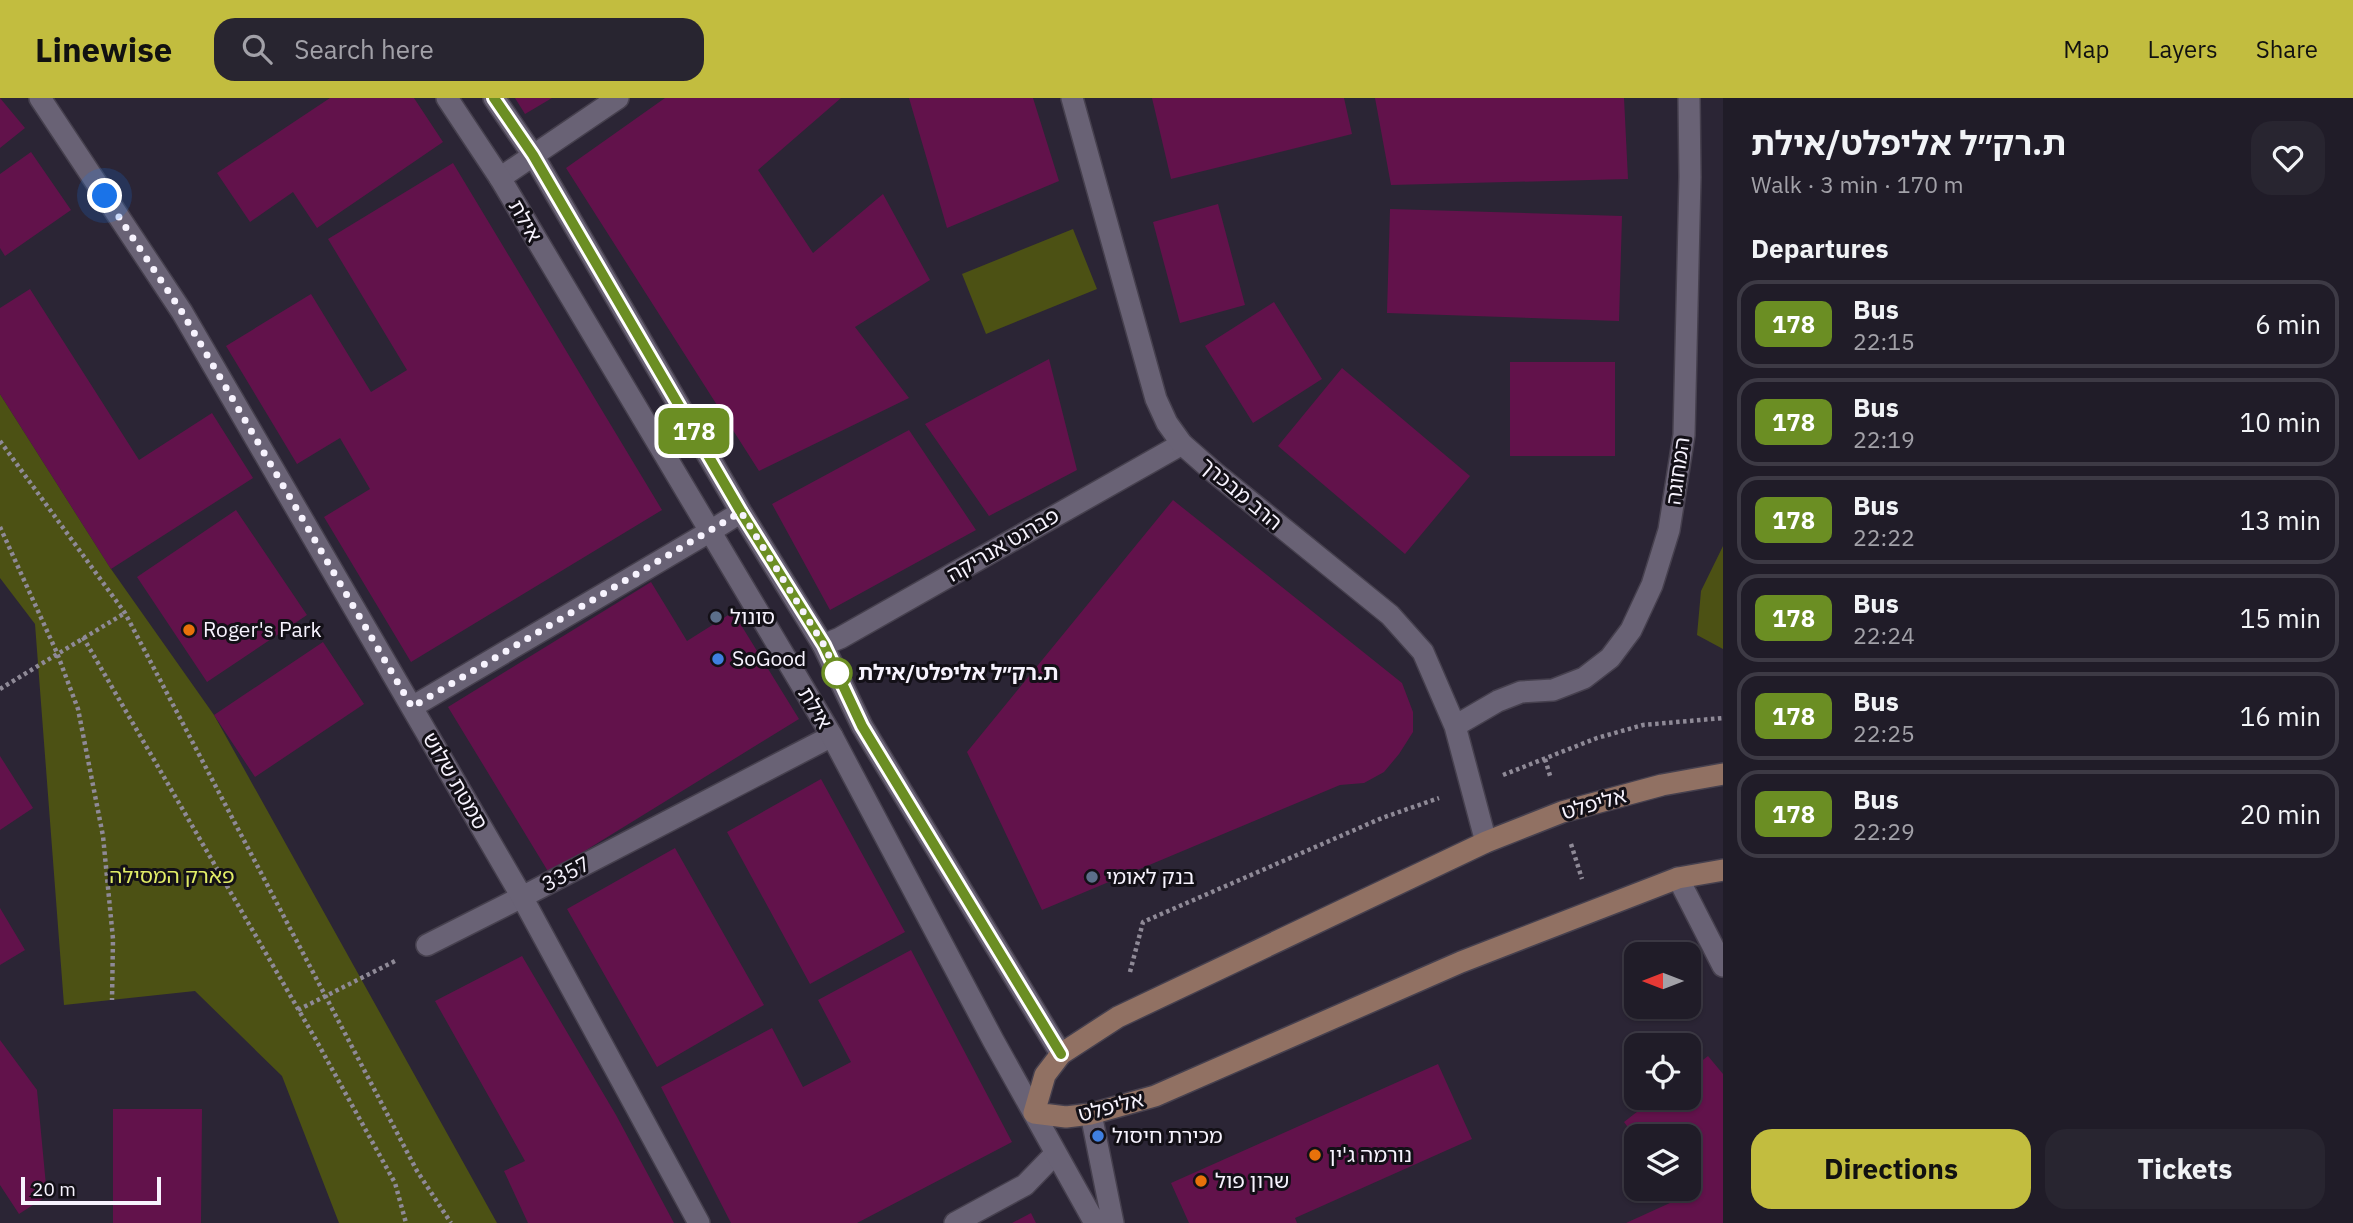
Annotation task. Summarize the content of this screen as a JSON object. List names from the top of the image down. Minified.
{"streets":{"main road":["אליפלט"],"street":["אילת","המחוגה","הרב מבכרך","פברגט אנריקה","סמטת שלוש","3357"]},"crossings":[["אילת","פברגט אנריקה"],["אילת","אליפלט"],["אילת","3357"],["המחוגה","הרב מבכרך"],["הרב מבכרך","פברגט אנריקה"],["הרב מבכרך","אליפלט"],["סמטת שלוש","3357"]],"parks":["פארק המסילה"],"places":["סונול","Roger's Park","SoGood","ת.רק״ל אליפלט/אילת","בנק לאומי","מכירת חיסול","נורמה ג'ין","שרון פול"],"lines":["bus line 178"],"scale_bar":"20 m","north":"left","page":{"header":"Linewise","search":"Search here","nav":["Map","Layers","Share"],"on_map":"178","heading":[["ת.רק״ל אליפלט/אילת","Walk · 3 min · 170 m"],"Departures"],"list":[{"mark":"178","name":"Bus","note":"22:15","value":"6 min"},{"mark":"178","name":"Bus","note":"22:19","value":"10 min"},{"mark":"178","name":"Bus","note":"22:22","value":"13 min"},{"mark":"178","name":"Bus","note":"22:24","value":"15 min"},{"mark":"178","name":"Bus","note":"22:25","value":"16 min"},{"mark":"178","name":"Bus","note":"22:29","value":"20 min"}],"buttons":["Directions","Tickets"],"scale":"20 m"}}
